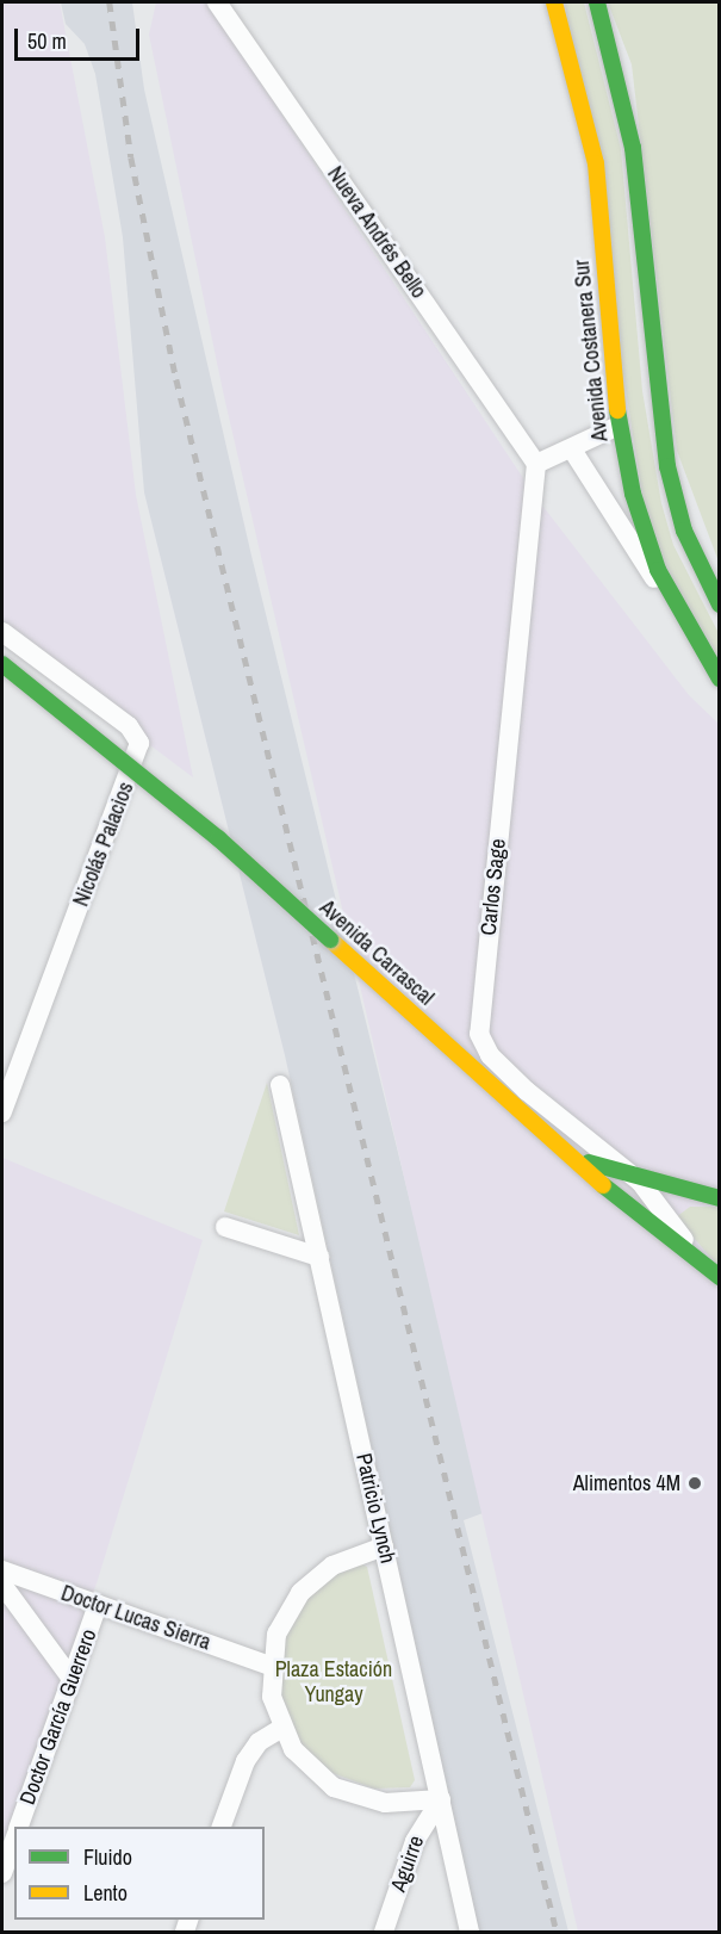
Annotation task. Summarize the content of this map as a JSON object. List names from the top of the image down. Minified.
{"streets":{"main road":["Avenida Costanera Sur","Avenida Carrascal"],"street":["Nueva Andrés Bello","Nicolás Palacios","Carlos Sage","Patricio Lynch","Doctor Lucas Sierra","Doctor García Guerrero","Aguirre"]},"crossings":[["Nueva Andrés Bello","Carlos Sage"],["Carlos Sage","Avenida Carrascal"],["Patricio Lynch","Aguirre"],["Doctor Lucas Sierra","Doctor García Guerrero"]],"parks":["Plaza Estación Yungay"],"places":["Alimentos 4M"],"legend":["Fluido","Lento"],"scale_bar":"50 m"}
